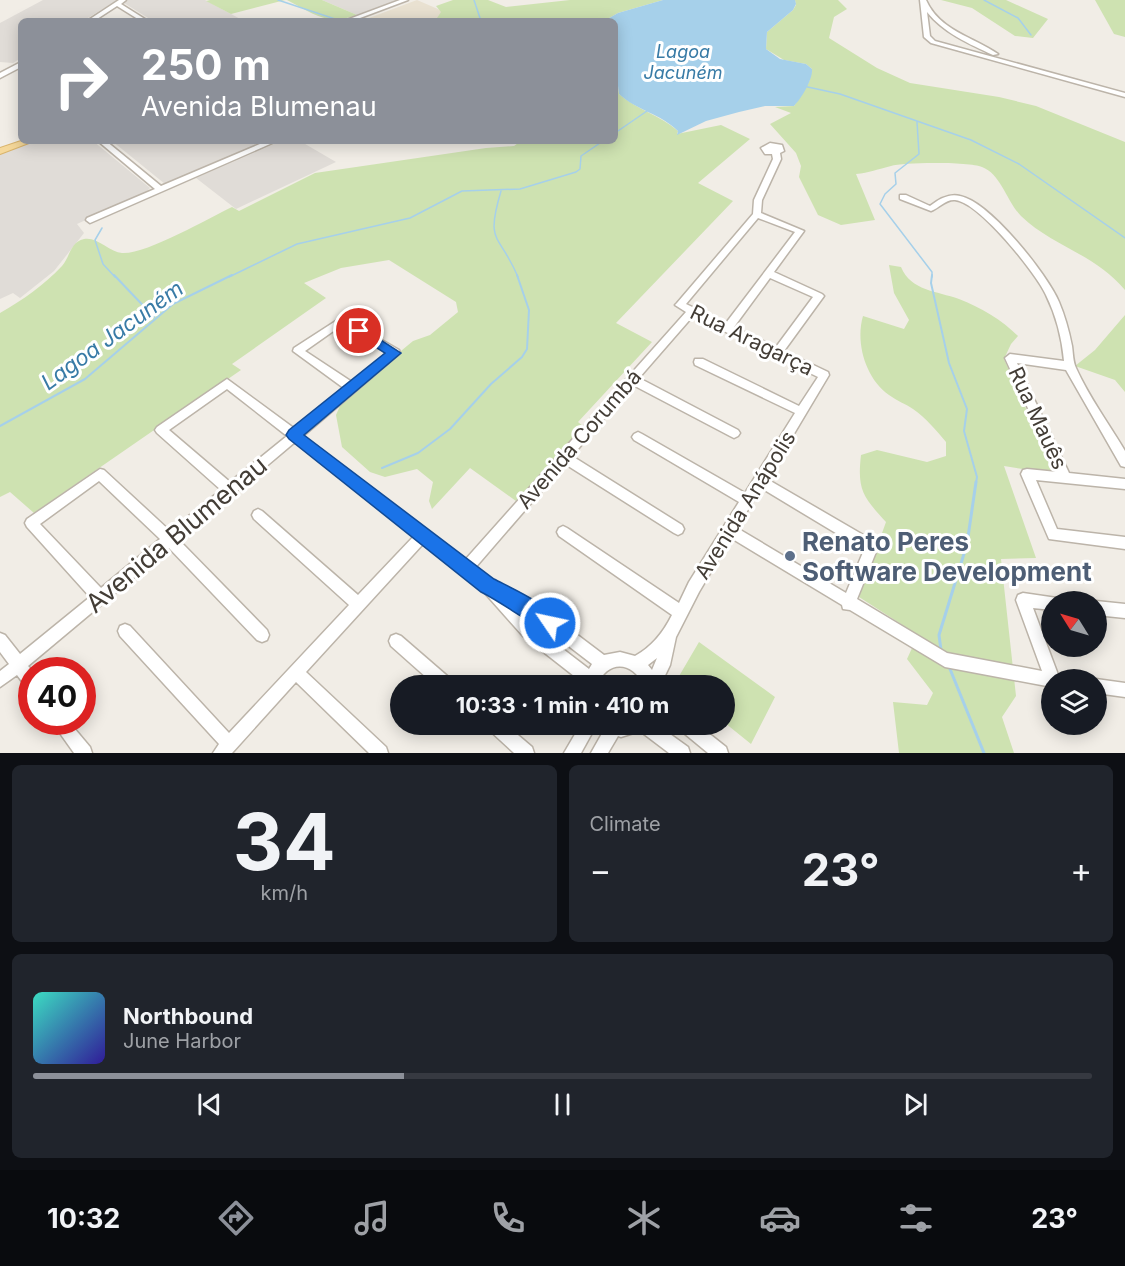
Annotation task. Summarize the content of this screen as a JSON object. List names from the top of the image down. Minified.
{"streets":{"street":["Rua Aragarça","Rua Mauês","Avenida Corumbá","Avenida Anápolis","Avenida Blumenau"]},"crossings":[["Rua Aragarça","Avenida Corumbá"],["Rua Aragarça","Avenida Anápolis"]],"water":["Lagoa Jacuném"],"places":["Renato Peres Software Development"],"north":"top left","page":{"turn":["250 m","Avenida Blumenau"],"limit":"40","trip":"10:33 · 1 min · 410 m","tile":[["34","km/h"],"Climate"],"heat":["−","23°","+"],"song":["Northbound","June Harbor"],"tabs":["10:32","23°"]}}
